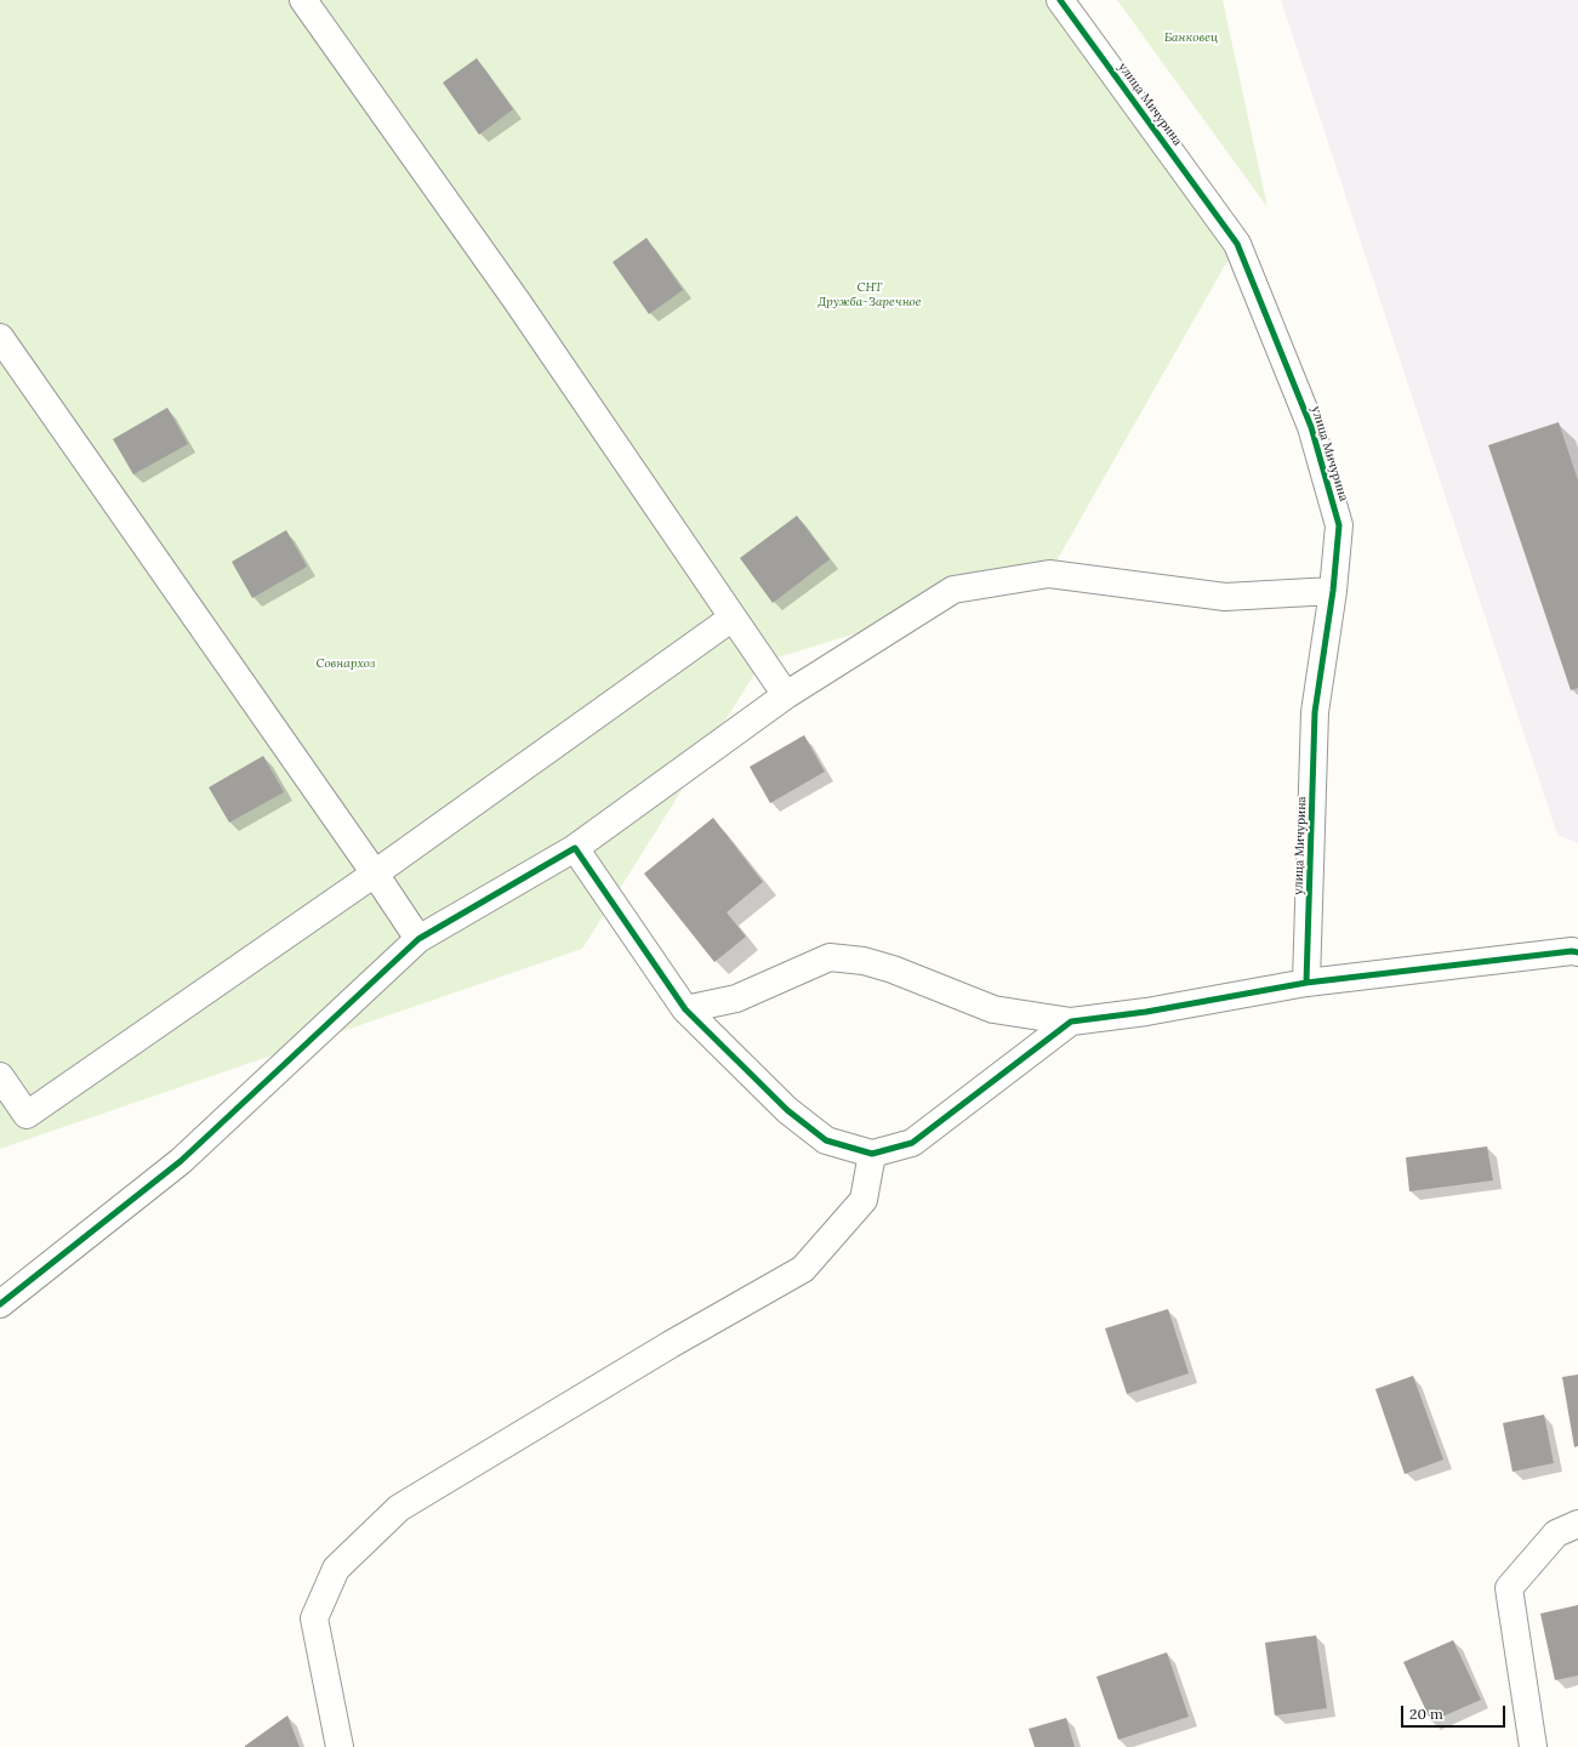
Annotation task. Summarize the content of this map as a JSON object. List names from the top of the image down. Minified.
{"streets":{"street":["улица Мичурина"]},"parks":["Банковец","СНТ Дружба-Заречное","Совнархоз"],"scale_bar":"20 m"}
